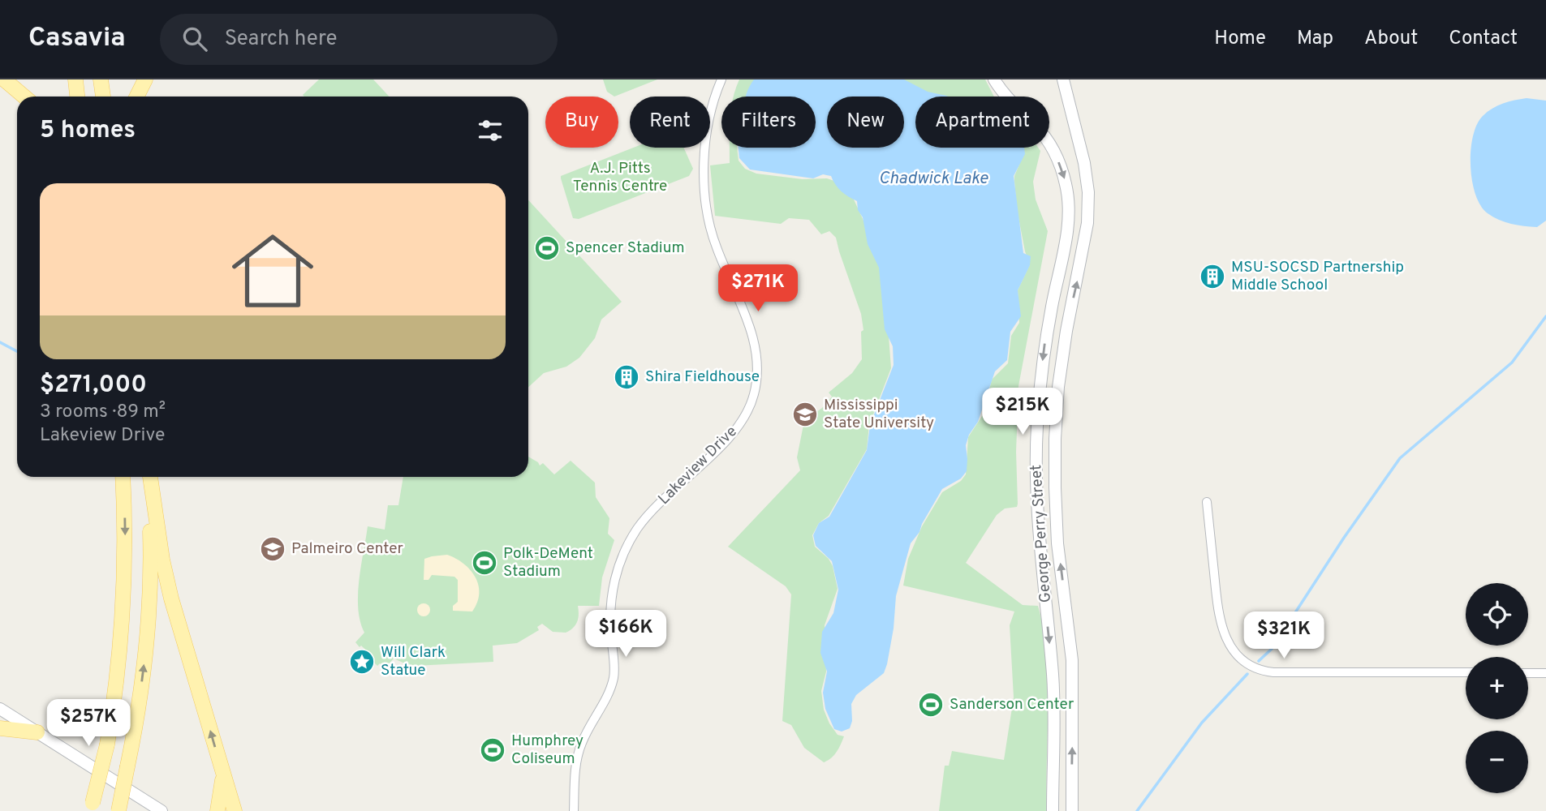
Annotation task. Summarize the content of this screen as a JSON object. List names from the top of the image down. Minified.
{"streets":{"street":["Lakeview Drive","George Perry Street"]},"water":["Chadwick Lake"],"parks":["A.J. Pitts Tennis Centre"],"places":{"sports":["Spencer Stadium","Polk-DeMent Stadium","Sanderson Center","Humphrey Coliseum"],"building":["MSU-SOCSD Partnership Middle School","Shira Fieldhouse"],"school or university":["Mississippi State University","Palmeiro Center"],"place":["Will Clark Statue"]},"page":{"header":"Casavia","search":"Search here","nav":["Home","Map","About","Contact"],"chip":["Buy","Rent","Filters","New","Apartment"],"heading":"5 homes","list":[{"name":"$271,000","note":"3 rooms · 89 m² · Lakeview Drive"}],"price":["$271K","$215K","$166K","$321K","$257K"],"map_buttons":["+","−"]}}
